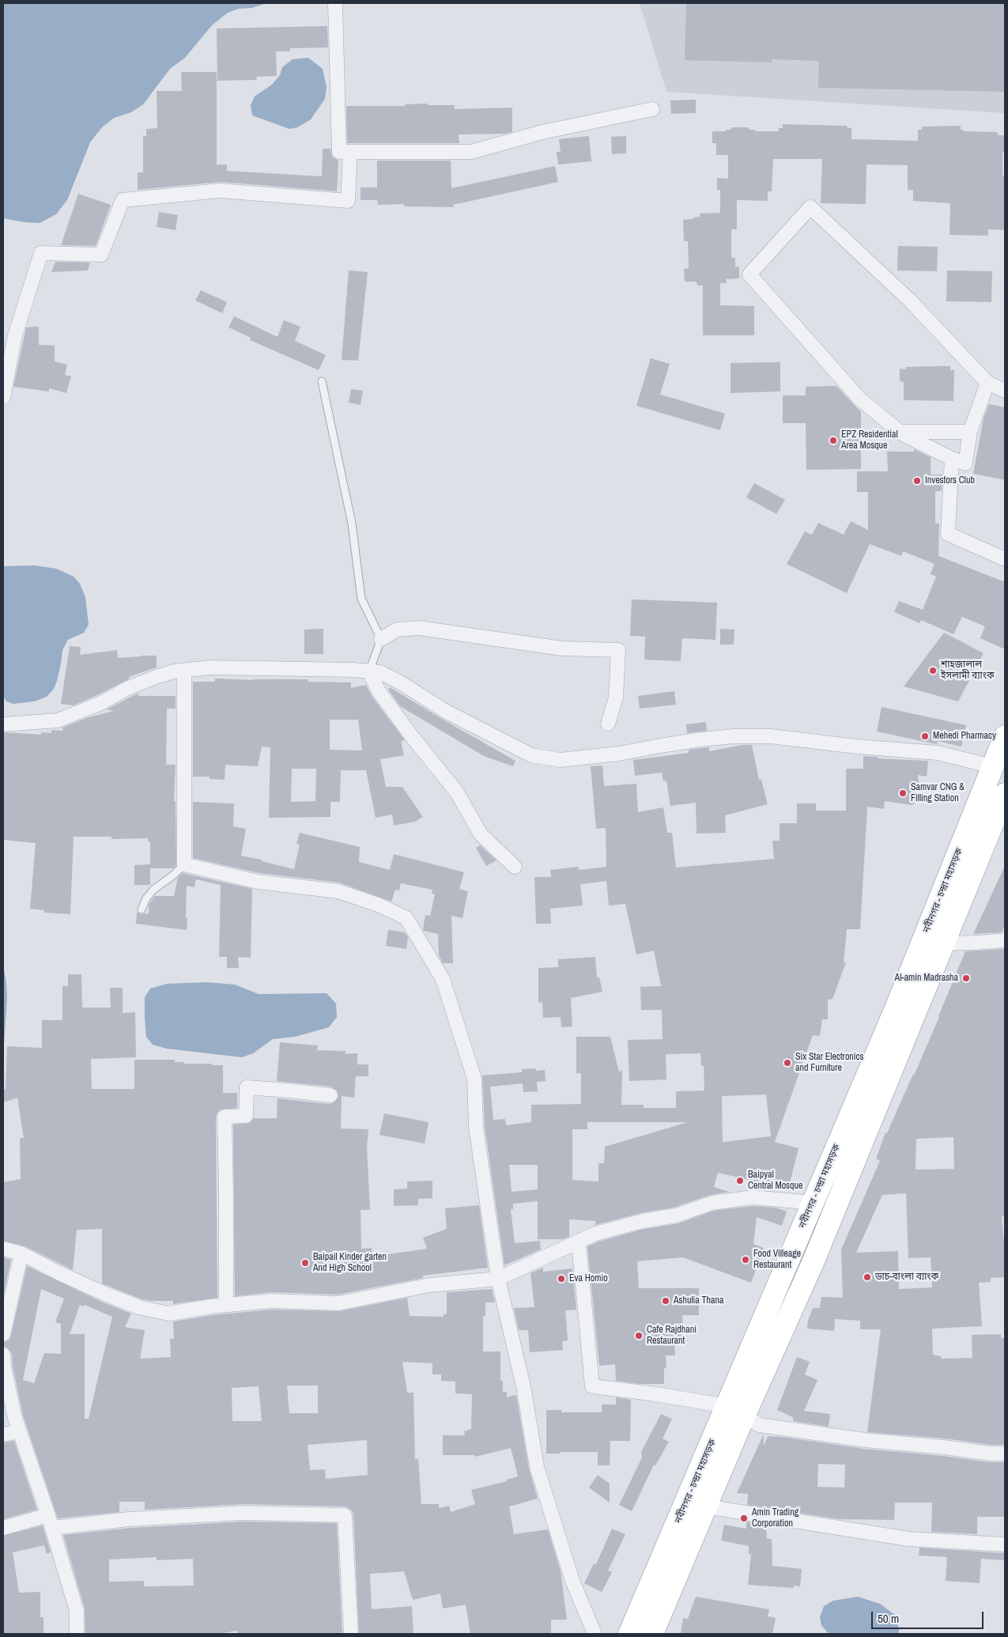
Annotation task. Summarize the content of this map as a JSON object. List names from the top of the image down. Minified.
{"streets":{"highway":["নবীনগর - চন্দ্রা মহাসড়ক"]},"places":["EPZ Residential Area Mosque","Investors Club","শাহজালাল ইসলামী ব্যাংক","Mehedi Pharmacy","Samvar CNG & Filling Station","Al-amin Madrasha","Six Star Electronics and Furniture","Baipyal Central Mosque","Food Villeage Restaurant","Baipail Kinder garten And High School","ডাচ-বাংলা ব্যাংক","Eva Homio","Ashulia Thana","Cafe Rajdhani Restaurant","Amin Trading Corporation"],"scale_bar":"50 m"}
